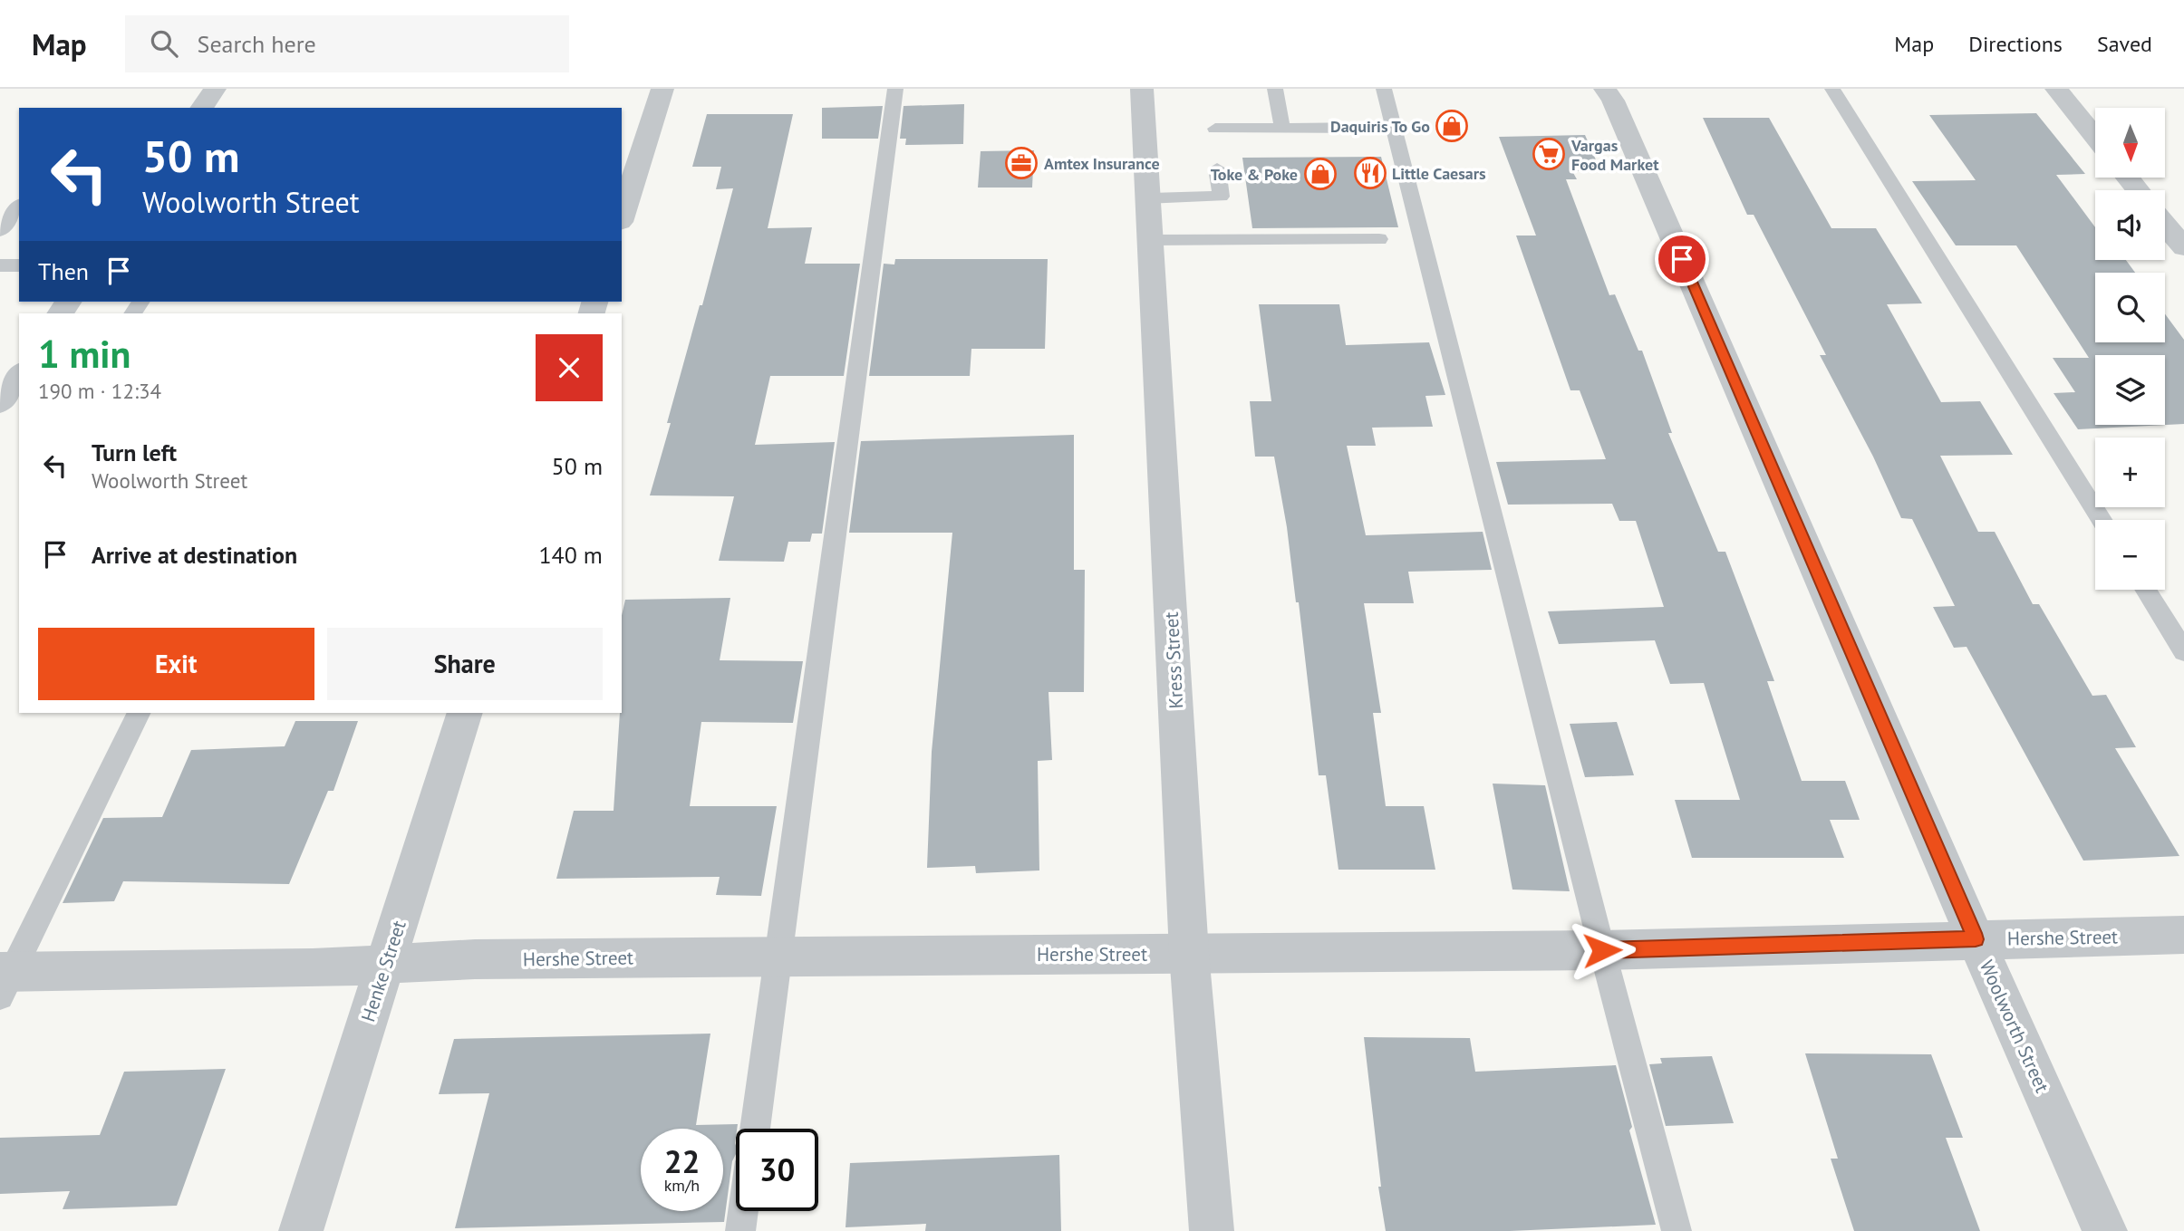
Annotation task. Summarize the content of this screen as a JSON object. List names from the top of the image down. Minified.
{"streets":{"street":["Kress Street","Hershe Street","Henke Street","Woolworth Street"]},"crossings":[["Kress Street","Hershe Street"],["Hershe Street","Henke Street"],["Hershe Street","Woolworth Street"]],"places":{"shop":["Daquiris To Go","Toke & Poke"],"supermarket":["Vargas Food Market"],"office":["Amtex Insurance"],"restaurant":["Little Caesars"]},"north":"bottom","page":{"header":"Map","search":"Search here","nav":["Map","Directions","Saved"],"map_buttons":["+","−"],"turn":["50 m","Woolworth Street"],"then":"Then","heading":["1 min","190 m · 12:34"],"list":[{"name":"Turn left","note":"Woolworth Street","value":"50 m"},{"name":"Arrive at destination","value":"140 m"}],"buttons":["Exit","Share"],"speed":"22 km/h","limit":"30"}}
